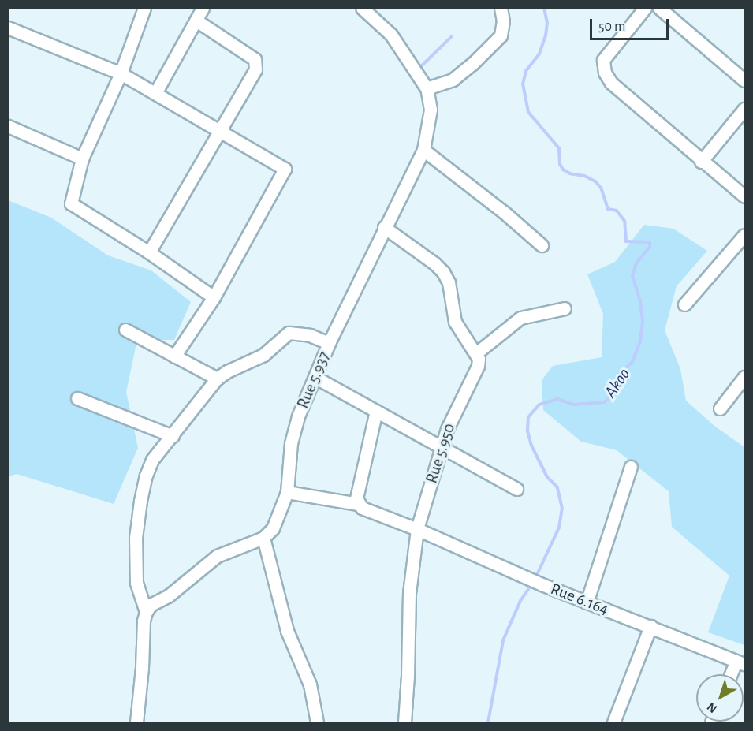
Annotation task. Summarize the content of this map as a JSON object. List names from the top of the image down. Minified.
{"streets":{"street":["Rue 5.937","Rue 5.950","Rue 6.164"]},"crossings":[["Rue 5.937","Rue 6.164"],["Rue 5.950","Rue 6.164"]],"water":["Akoo"],"scale_bar":"50 m","north":"bottom left"}
